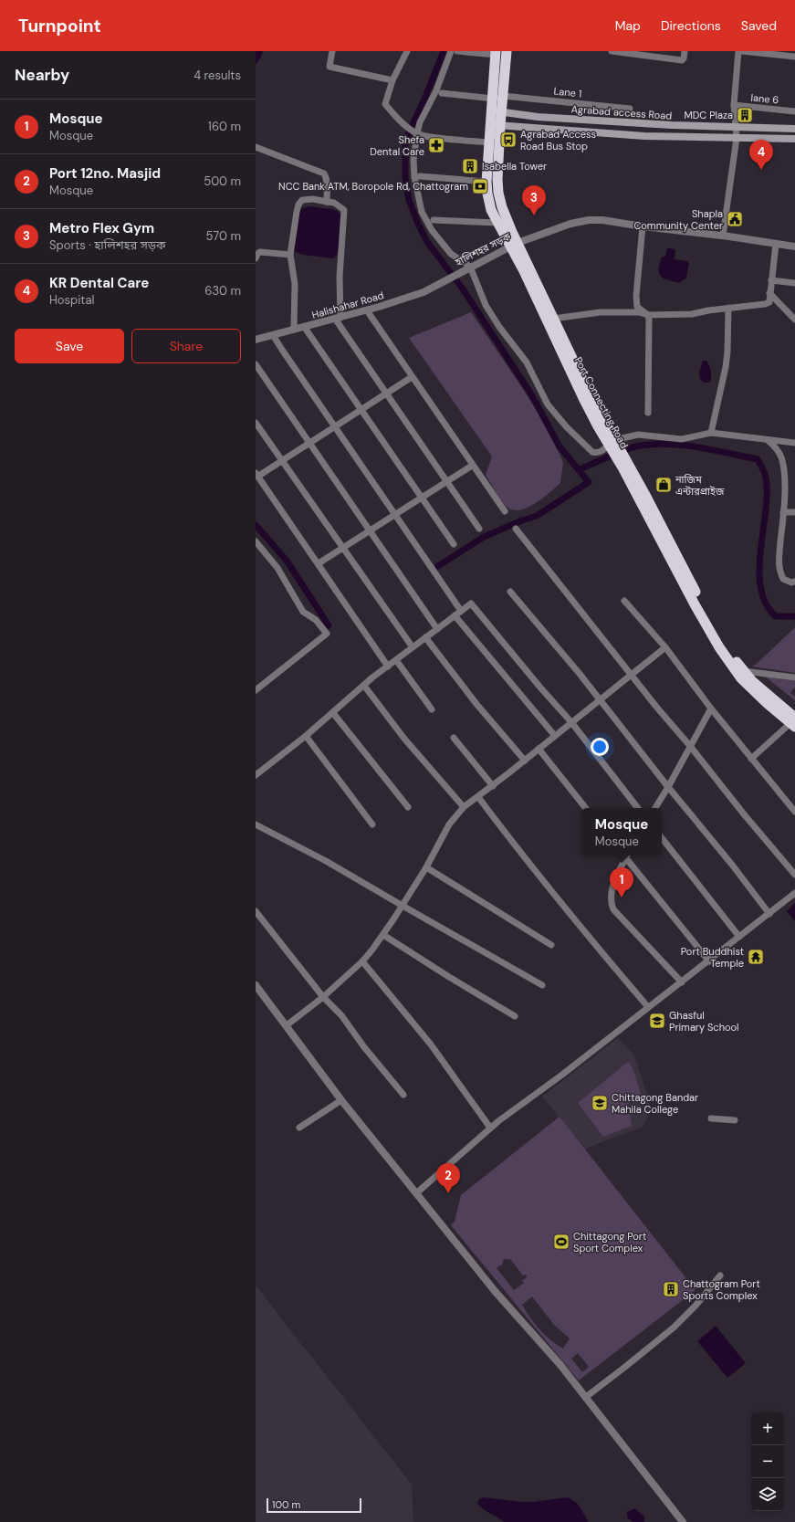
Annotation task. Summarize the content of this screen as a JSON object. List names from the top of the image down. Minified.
{"streets":{"highway":["Port Connecting Road"],"main road":["Agrabad access Road"],"street":["Lane 1","lane 6","হালিশহর সড়ক","Halishahar Road"]},"crossings":[["Lane 1","Port Connecting Road"],["Agrabad access Road","Port Connecting Road"],["হালিশহর সড়ক","Halishahar Road"],["হালিশহর সড়ক","Port Connecting Road"]],"places":{"building":["MDC Plaza","Isabella Tower","Chattogram Port Sports Complex"],"bus stop":["Agrabad Access Road Bus Stop"],"pharmacy":["Shefa Dental Care"],"bank":["NCC Bank ATM, Boropole Rd, Chattogram"],"public building":["Shapla Community Center"],"shop":["নাজিম এন্টারপ্রাইজ"],"temple":["Port Buddhist Temple"],"school or university":["Ghasful Primary School","Chittagong Bandar Mahila College"],"sports":["Chittagong Port Sport Complex"]},"scale_bar":"100 m","page":{"header":"Turnpoint","nav":["Map","Directions","Saved"],"heading":["Nearby","4 results"],"list":[{"mark":"1","name":"Mosque","note":"Mosque","value":"160 m"},{"mark":"2","name":"Port 12no. Masjid","note":"Mosque","value":"500 m"},{"mark":"3","name":"Metro Flex Gym","note":"Sports · হালিশহর সড়ক","value":"570 m"},{"mark":"4","name":"KR Dental Care","note":"Hospital","value":"630 m"}],"pins":["4","3","1","2"],"buttons":["Save","Share"],"popup":["Mosque","Mosque"],"map_buttons":["+","−"],"scale":"100 m"}}
